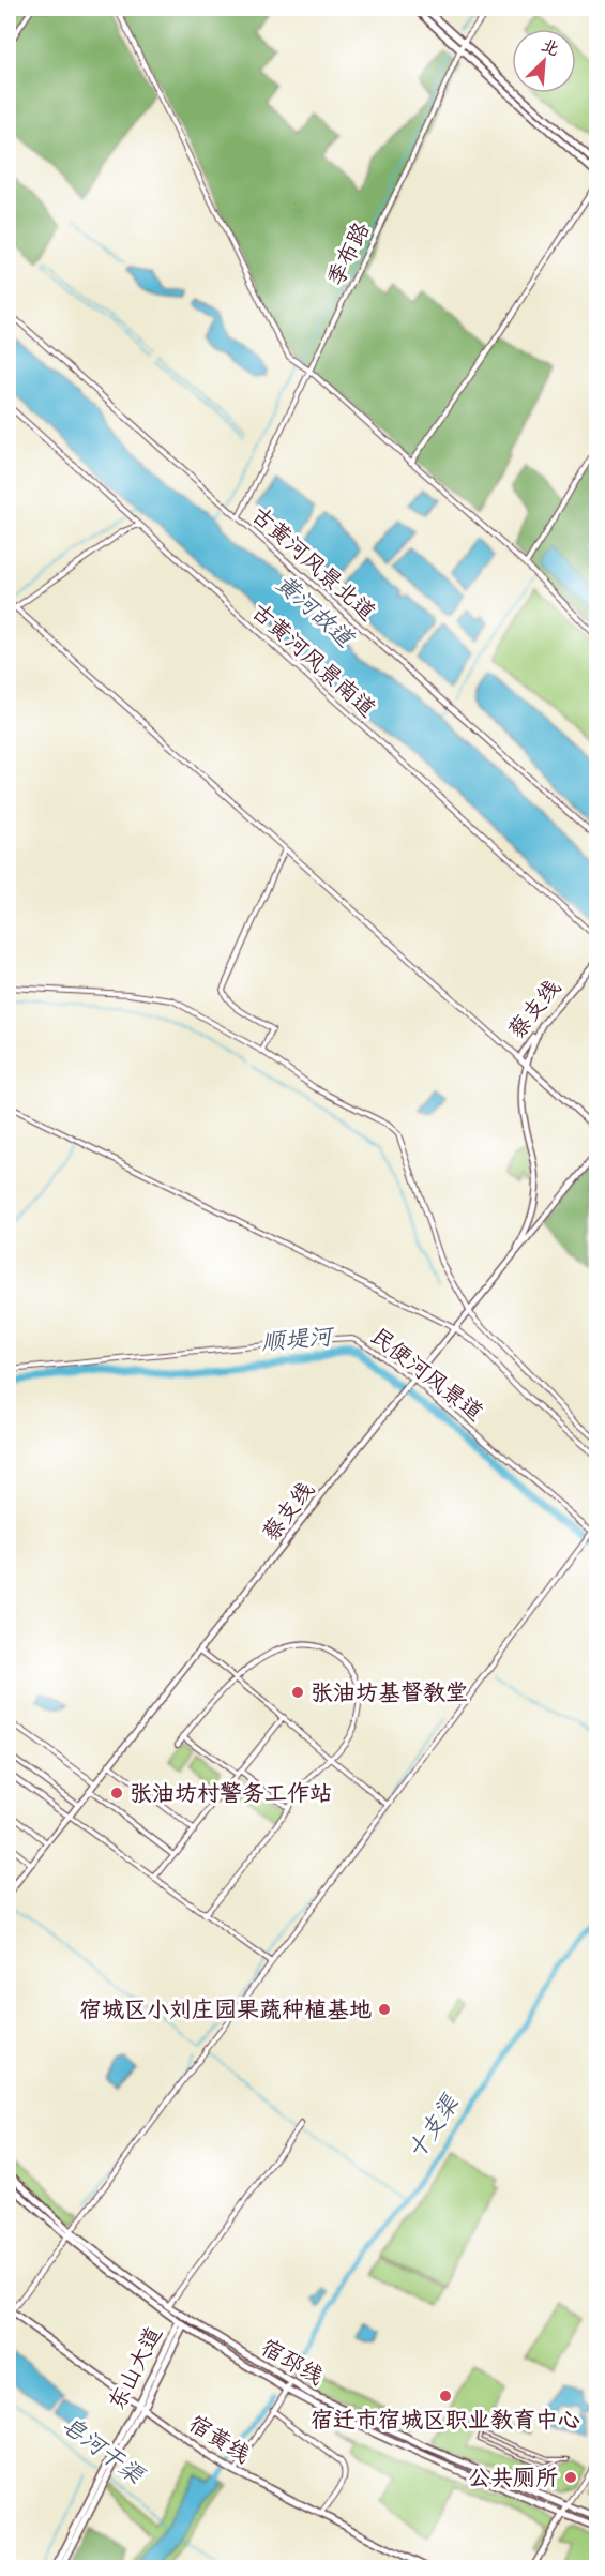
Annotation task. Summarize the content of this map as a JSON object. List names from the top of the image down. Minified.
{"streets":{"main road":["宿邳线","东山大道","宿黄线"],"street":["季布路","古黄河风景北道","古黄河风景南道","蔡支线","民便河风景道"]},"crossings":[["季布路","古黄河风景北道"],["蔡支线","民便河风景道"],["宿邳线","东山大道"],["东山大道","宿黄线"]],"water":["黄河故道","顺堤河","十支渠","皂河干渠"],"places":["张油坊基督教堂","张油坊村警务工作站","宿城区小刘庄园果蔬种植基地","宿迁市宿城区职业教育中心","公共厕所"],"north":"top right"}
